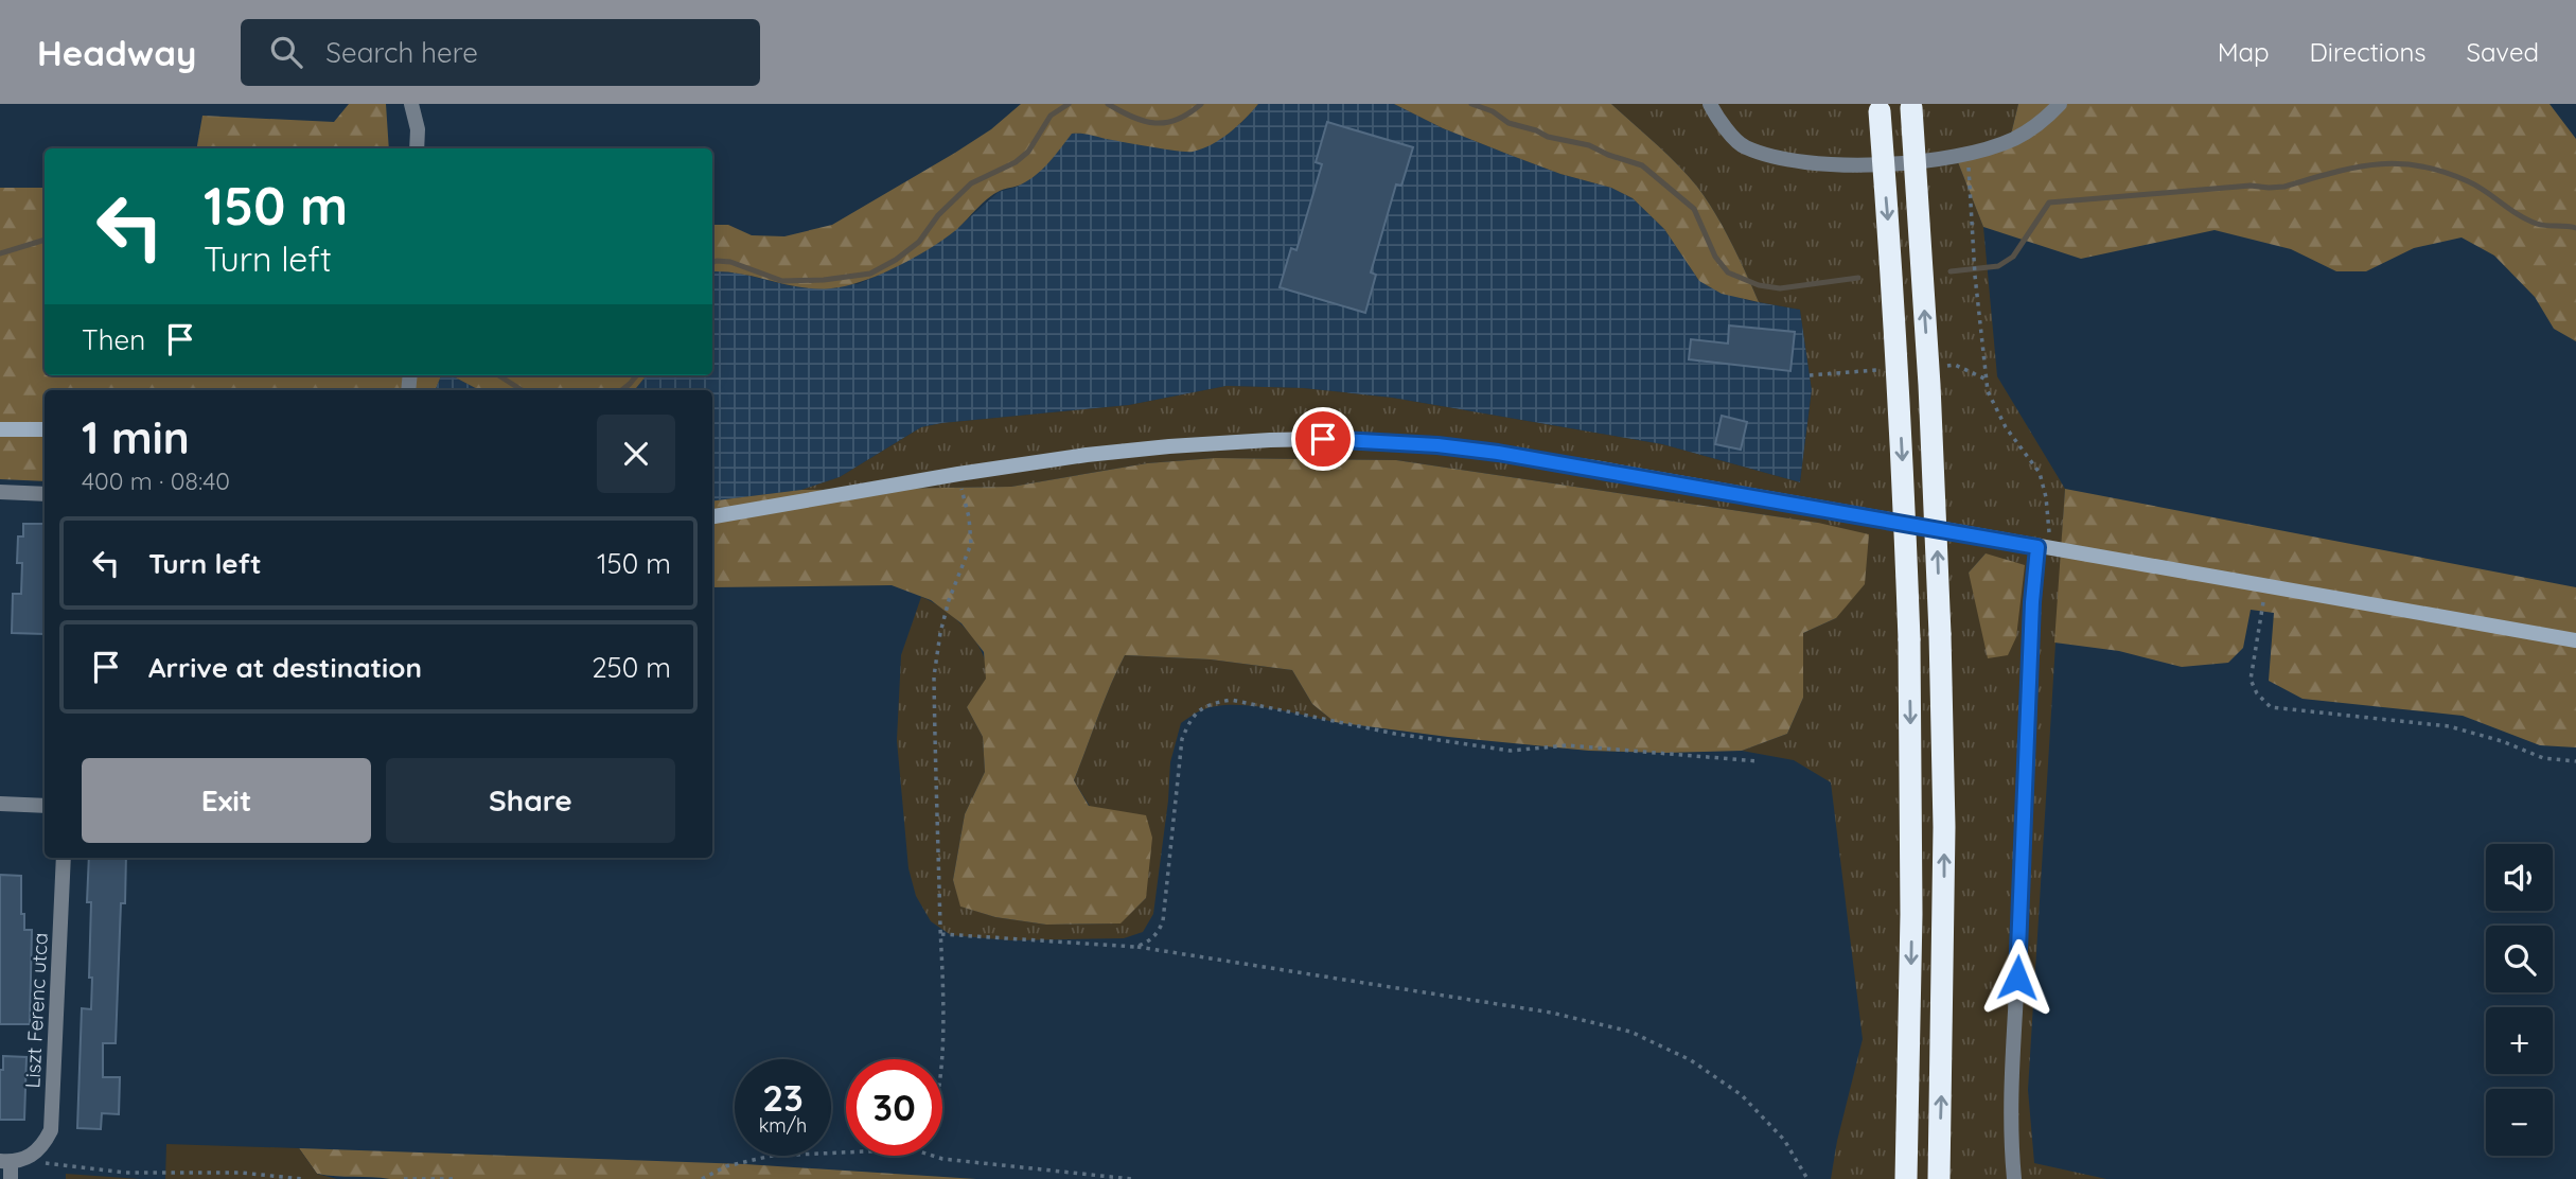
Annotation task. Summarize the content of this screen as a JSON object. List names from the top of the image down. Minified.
{"streets":{"street":["Liszt Ferenc utca"]},"page":{"header":"Headway","search":"Search here","nav":["Map","Directions","Saved"],"turn":["150 m","Turn left"],"then":"Then","heading":["1 min","400 m · 08:40"],"list":[{"name":"Turn left","value":"150 m"},{"name":"Arrive at destination","value":"250 m"}],"buttons":["Exit","Share"],"map_buttons":["+","−"],"speed":"23 km/h","limit":"30"}}
